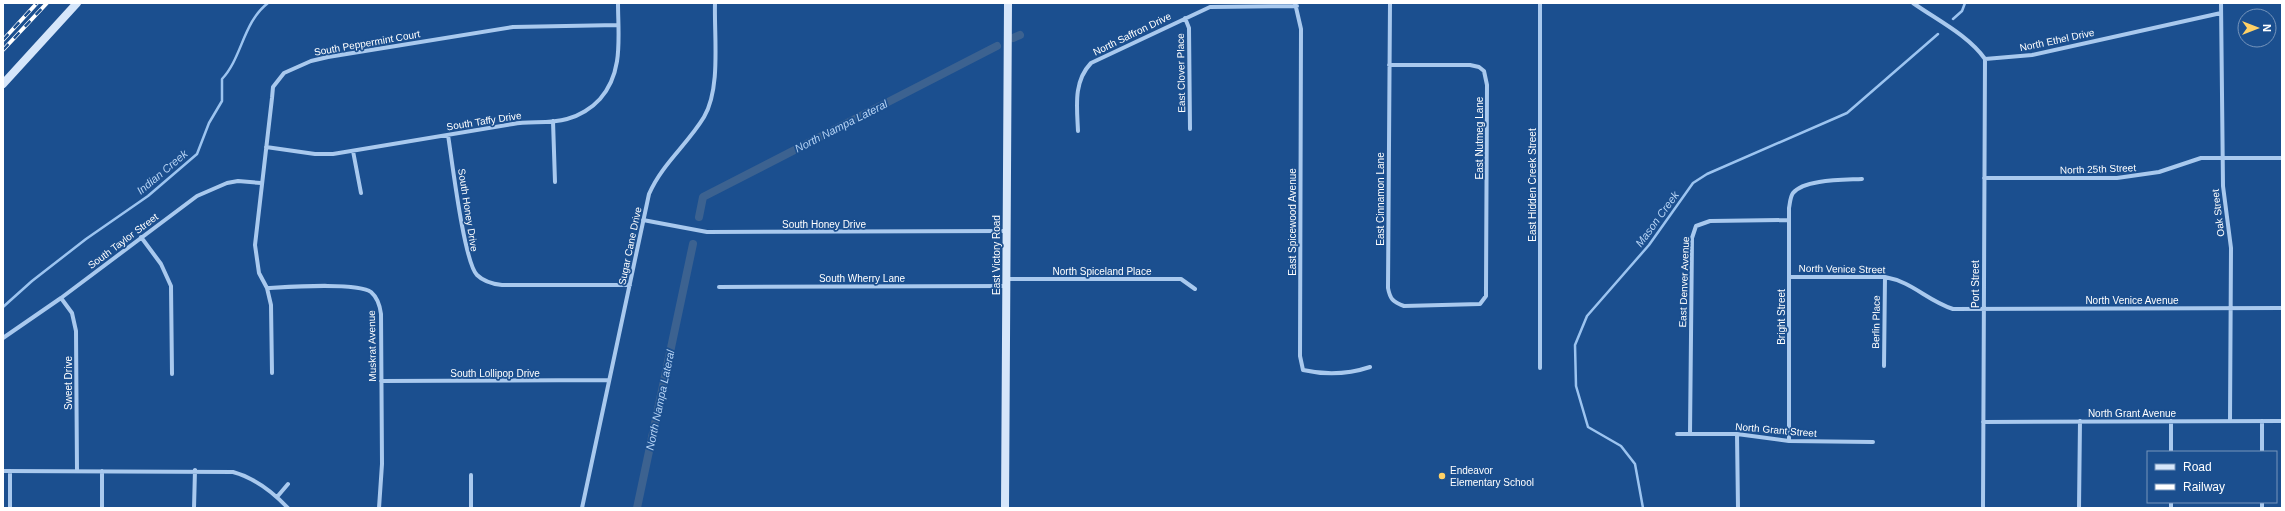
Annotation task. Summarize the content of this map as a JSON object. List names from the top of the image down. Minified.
{"streets":{"street":["North Saffron Drive","North Ethel Drive","South Peppermint Court","East Clover Place","South Taffy Drive","East Nutmeg Lane","North 25th Street","East Hidden Creek Street","East Cinnamon Lane","South Honey Drive","Oak Street","East Spicewood Avenue","South Taylor Street","Sugar Cane Drive","East Victory Road","North Venice Street","North Spiceland Place","South Wherry Lane","East Denver Avenue","Port Street","North Venice Avenue","Bright Street","Berlin Place","Muskrat Avenue","South Lollipop Drive","Sweet Drive","North Grant Avenue","North Grant Street"]},"crossings":[["North Saffron Drive","East Clover Place"],["North Saffron Drive","East Spicewood Avenue"],["North Ethel Drive","Oak Street"],["North Ethel Drive","Port Street"],["South Peppermint Court","South Taffy Drive"],["South Peppermint Court","South Taylor Street"],["South Peppermint Court","Muskrat Avenue"],["South Taffy Drive","South Honey Drive"],["East Nutmeg Lane","East Cinnamon Lane"],["North 25th Street","Oak Street"],["North 25th Street","Port Street"],["South Honey Drive","Sugar Cane Drive"],["South Honey Drive","East Victory Road"],["Oak Street","North Venice Avenue"],["Oak Street","North Grant Avenue"],["South Taylor Street","Sweet Drive"],["Sugar Cane Drive","South Lollipop Drive"],["East Victory Road","North Spiceland Place"],["East Victory Road","South Wherry Lane"],["North Venice Street","Port Street"],["North Venice Street","North Venice Avenue"],["North Venice Street","Bright Street"],["North Venice Street","Berlin Place"],["North Spiceland Place","South Wherry Lane"],["East Denver Avenue","Bright Street"],["East Denver Avenue","North Grant Street"],["Port Street","North Venice Avenue"],["Port Street","North Grant Avenue"],["Bright Street","North Grant Street"],["Muskrat Avenue","South Lollipop Drive"]],"water":["North Nampa Lateral","Indian Creek","Mason Creek"],"places":["Endeavor Elementary School"],"legend":["Road","Railway"],"north":"right"}
